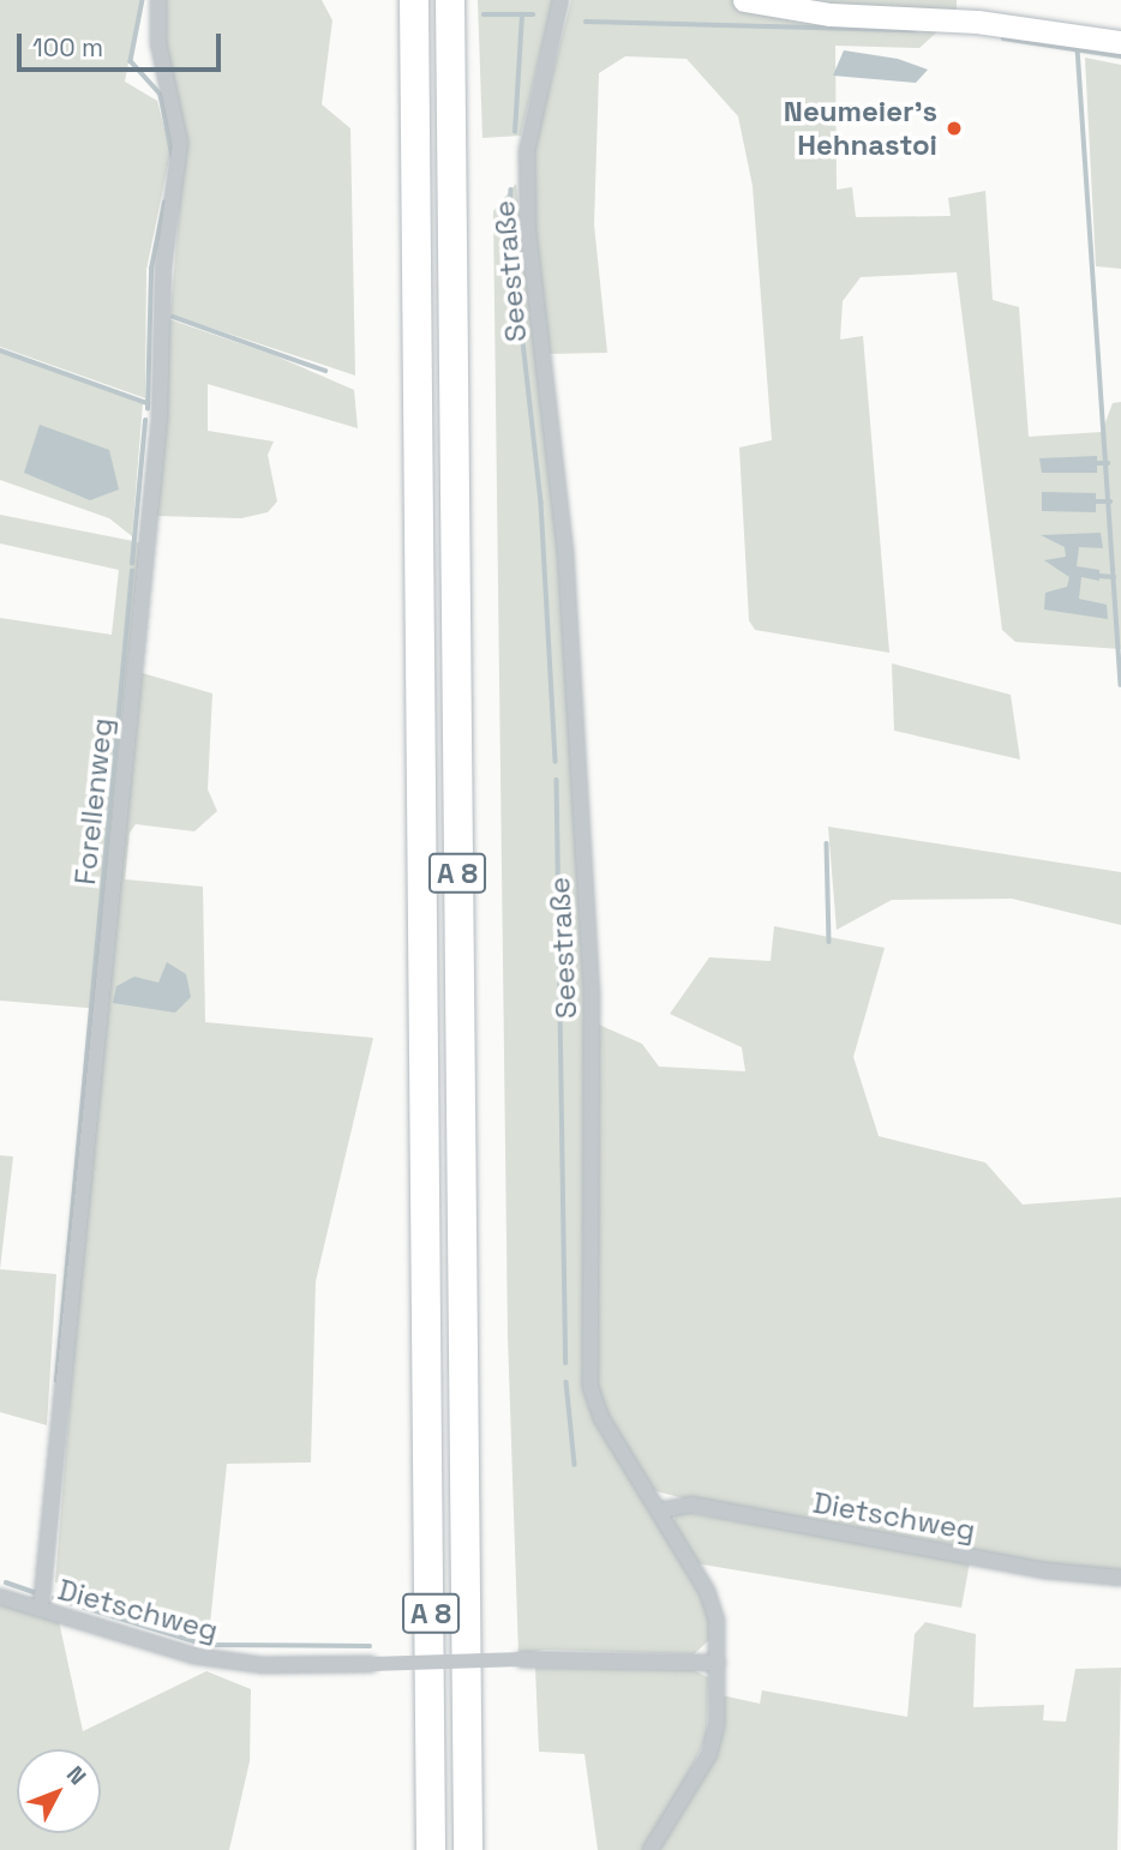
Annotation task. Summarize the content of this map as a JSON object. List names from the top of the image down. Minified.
{"streets":{"highway":["A 8"],"street":["Seestraße","Forellenweg","Dietschweg"]},"crossings":[["Seestraße","Dietschweg"],["Forellenweg","Dietschweg"]],"places":["Neumeier's Hehnastoi"],"scale_bar":"100 m","north":"top right"}
